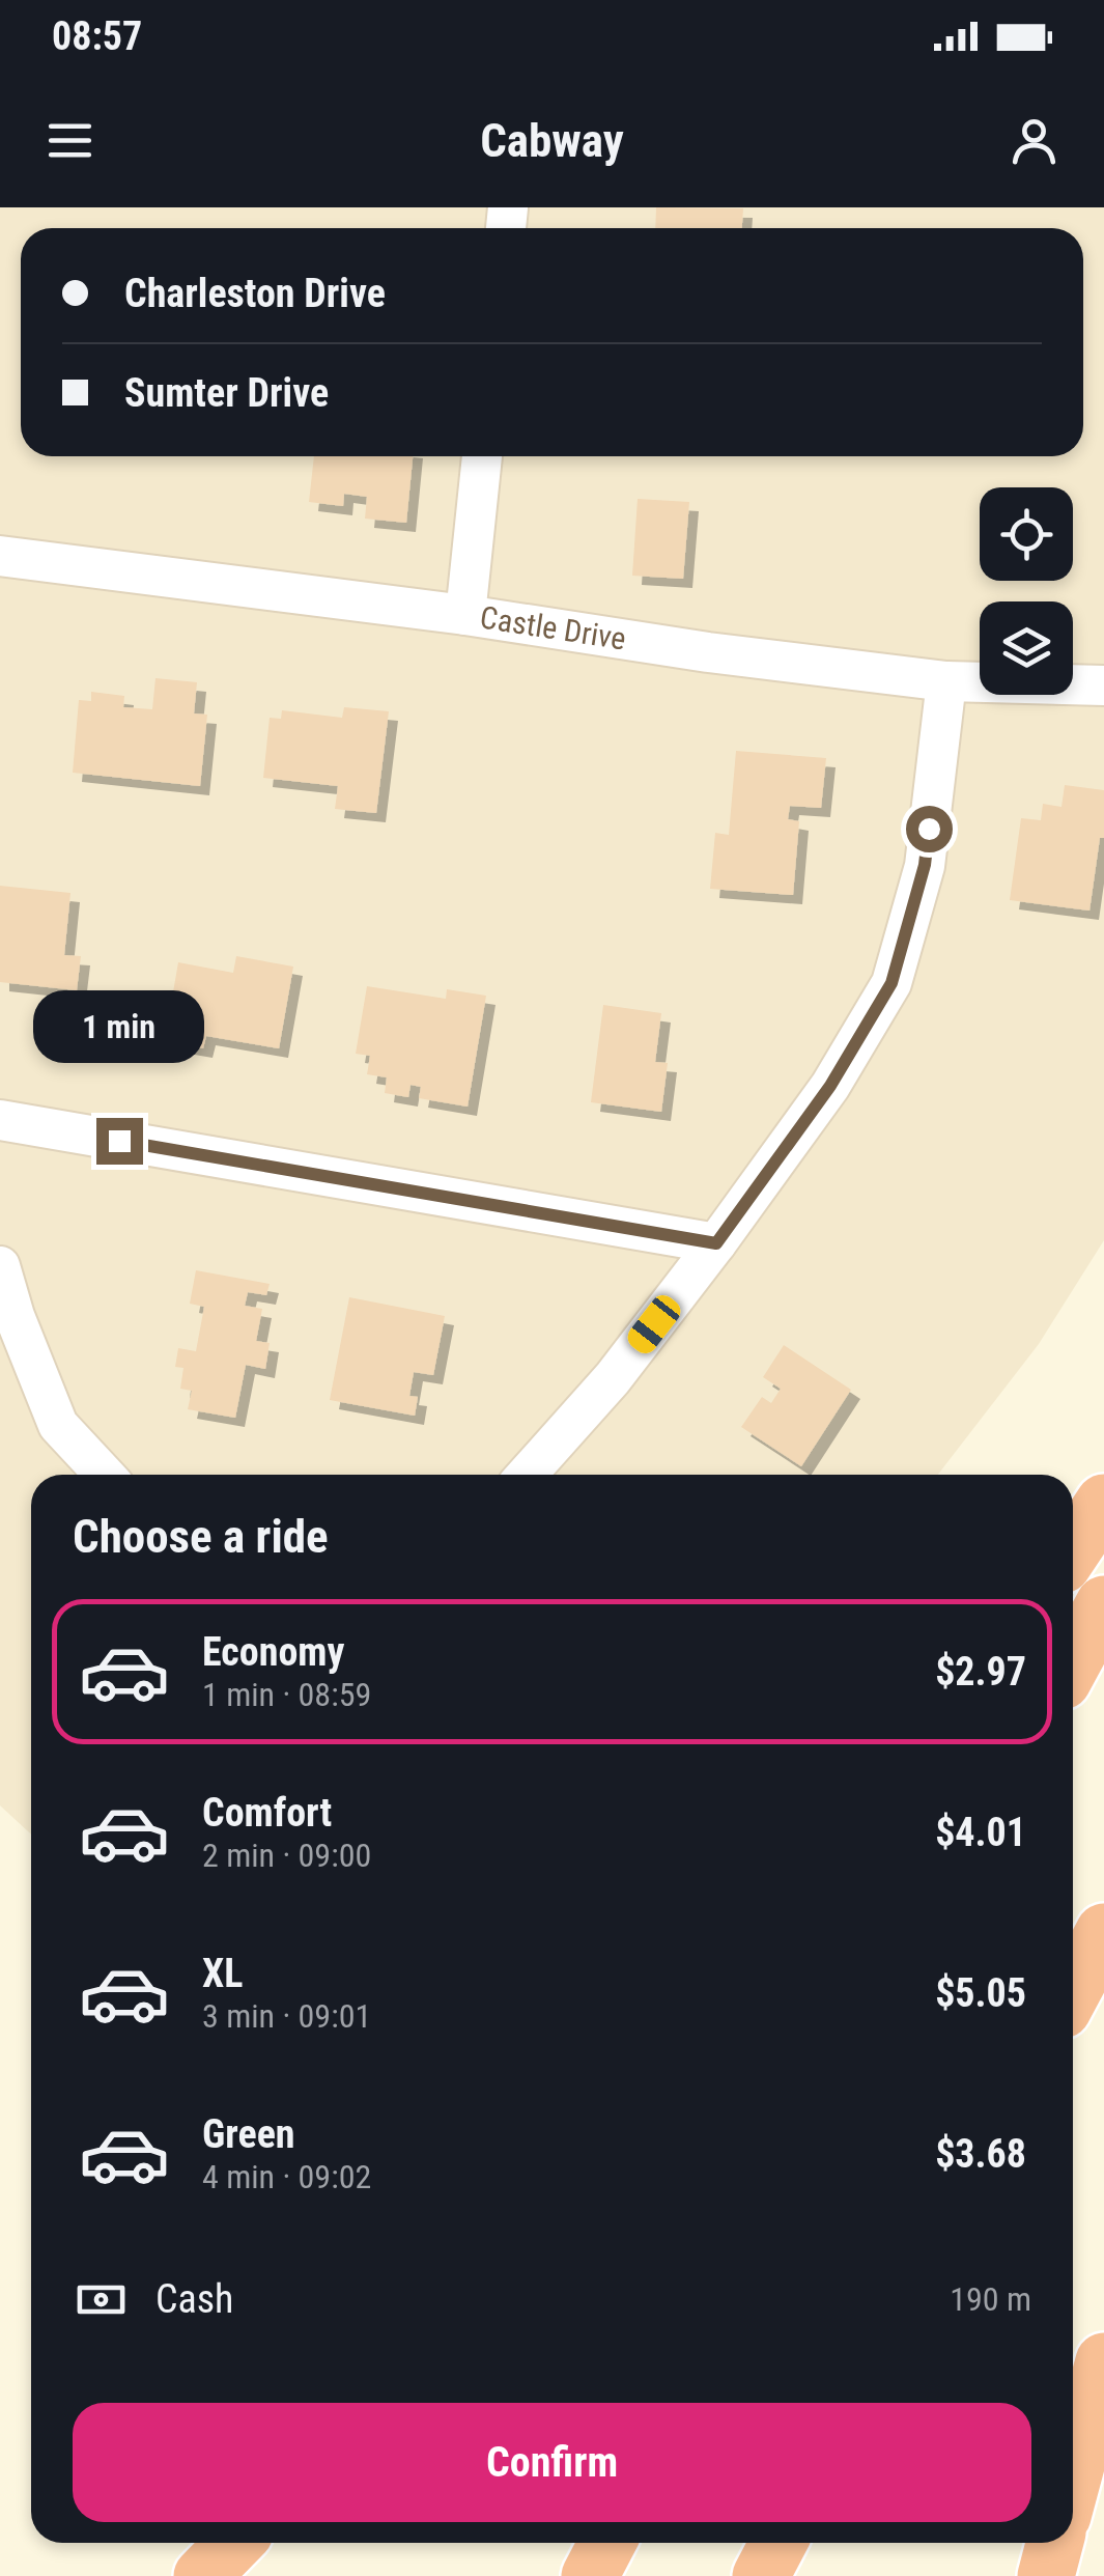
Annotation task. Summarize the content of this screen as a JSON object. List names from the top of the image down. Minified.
{"streets":{"street":["Castle Drive"]},"page":{"status":"08:57","header":"Cabway","banner":["Charleston Drive","Sumter Drive"],"bubble":"1 min","heading":"Choose a ride","list":[{"name":"Economy","note":"1 min · 08:59","value":"$2.97"},{"name":"Comfort","note":"2 min · 09:00","value":"$4.01"},{"name":"XL","note":"3 min · 09:01","value":"$5.05"},{"name":"Green","note":"4 min · 09:02","value":"$3.68"}],"pay":["Cash","190 m"],"buttons":"Confirm"}}
